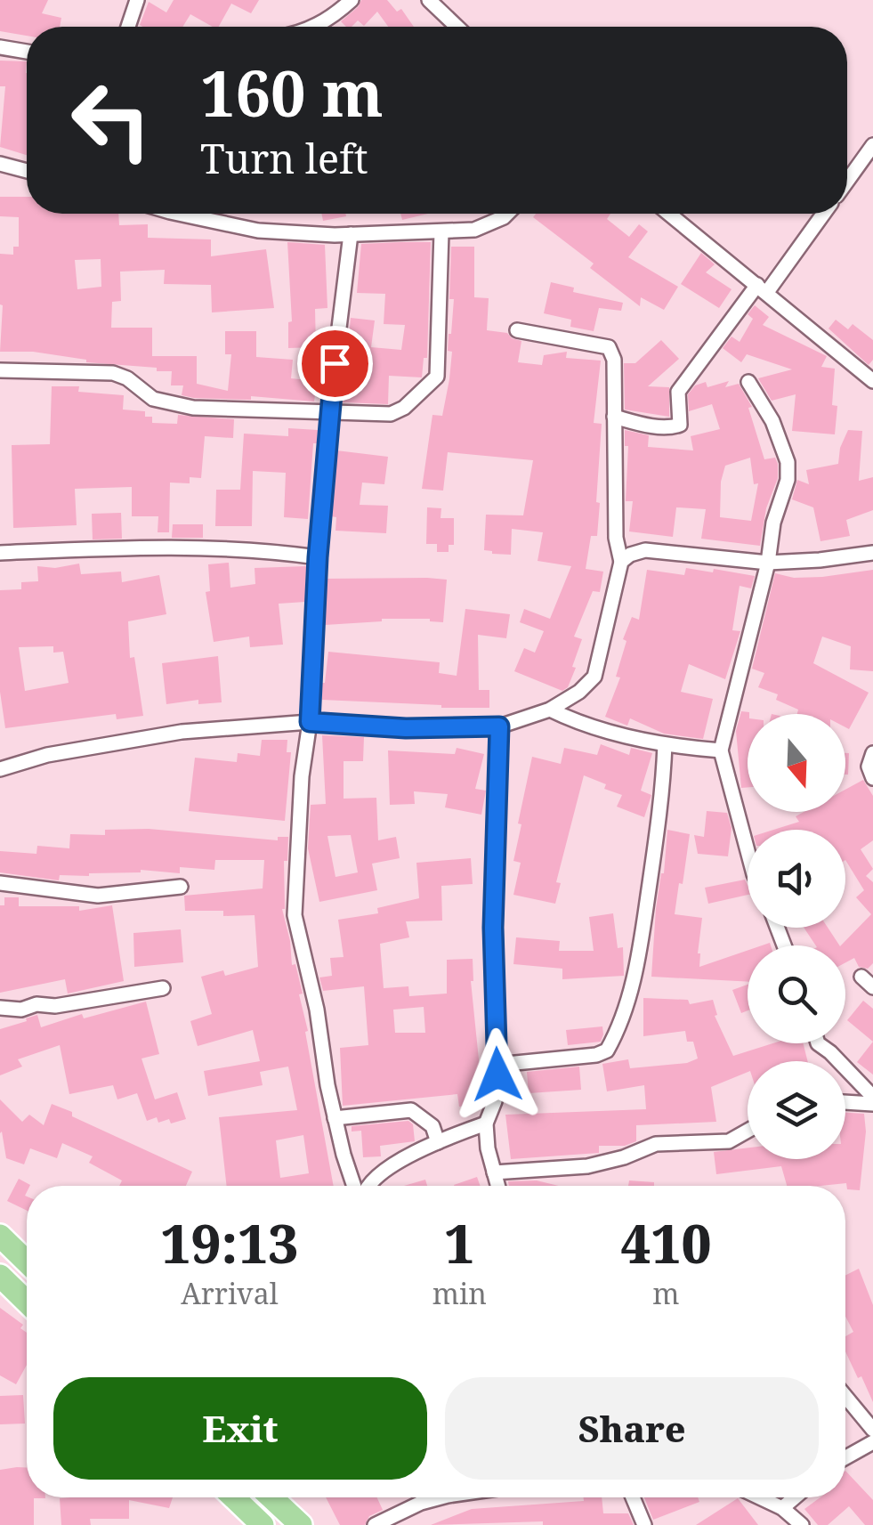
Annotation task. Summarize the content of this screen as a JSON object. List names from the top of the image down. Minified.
{"north":"bottom","page":{"turn":["160 m","Turn left"],"eta":["19:13","Arrival","1","min","410","m"],"buttons":["Exit","Share"]}}
